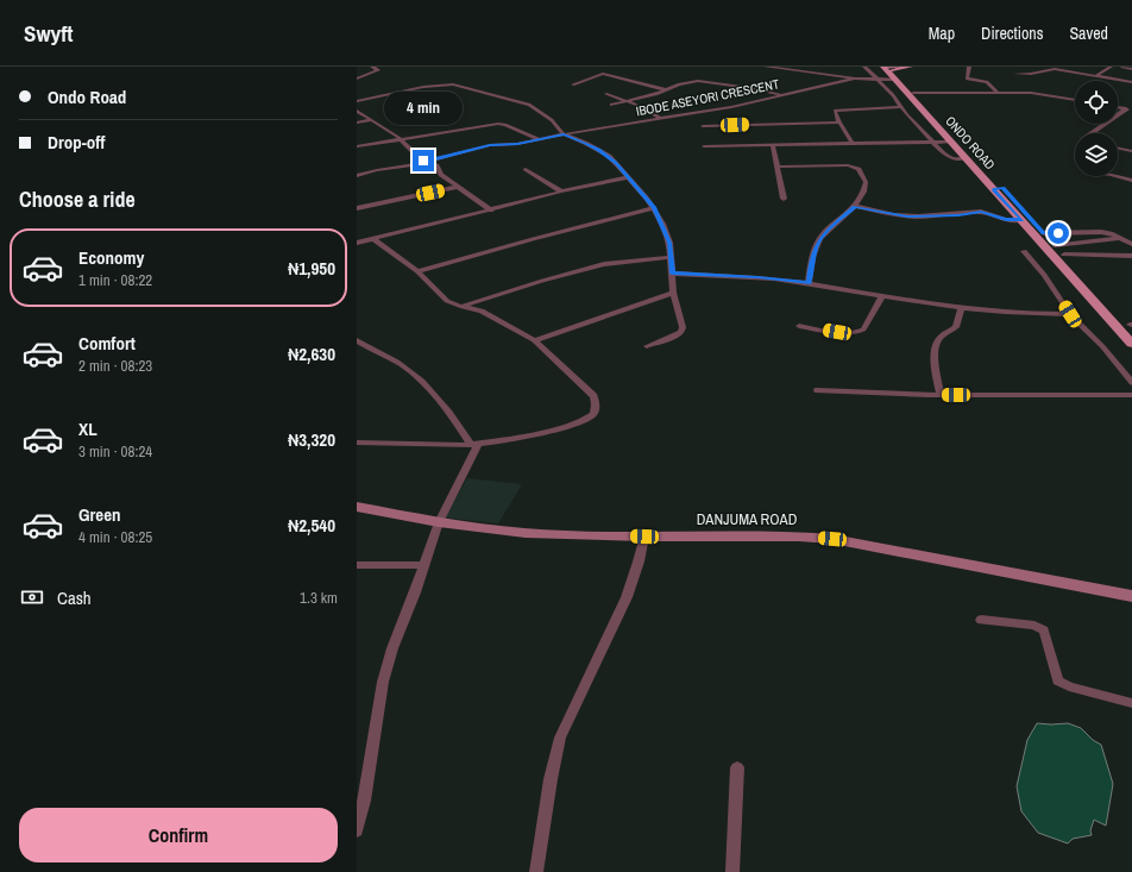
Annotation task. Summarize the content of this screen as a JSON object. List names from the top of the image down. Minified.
{"streets":{"main road":["ONDO ROAD"],"street":["IBODE ASEYORI CRESCENT","DANJUMA ROAD"]},"page":{"header":"Swyft","nav":["Map","Directions","Saved"],"banner":["Ondo Road","Drop-off"],"bubble":"4 min","heading":"Choose a ride","list":[{"name":"Economy","note":"1 min · 08:22","value":"₦1,950"},{"name":"Comfort","note":"2 min · 08:23","value":"₦2,630"},{"name":"XL","note":"3 min · 08:24","value":"₦3,320"},{"name":"Green","note":"4 min · 08:25","value":"₦2,540"}],"pay":["Cash","1.3 km"],"buttons":"Confirm"}}
